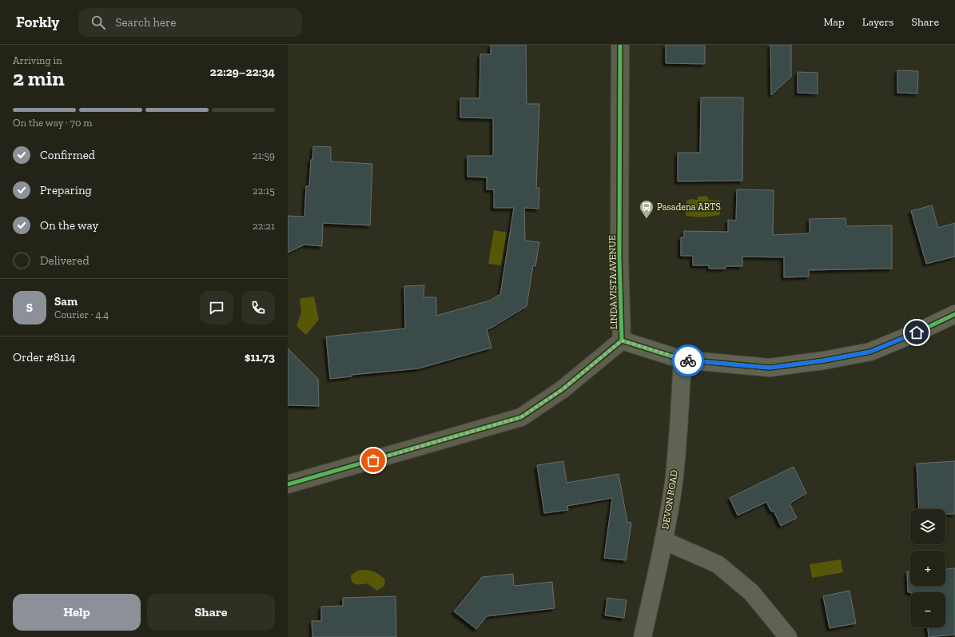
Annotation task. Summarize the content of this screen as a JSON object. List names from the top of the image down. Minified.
{"streets":{"main road":["LINDA VISTA AVENUE"],"street":["DEVON ROAD"]},"places":{"bus stop":["Pasadena ARTS"]},"page":{"header":"Forkly","search":"Search here","nav":["Map","Layers","Share"],"heading":["2 min","Arriving in","22:29–22:34"],"panel":["Sam","Courier · 4.4","Order #8114","$11.73"],"bar":"On the way · 70 m","list":[["Confirmed","21:59"],["Preparing","22:15"],["On the way","22:21"],"Delivered"],"round":"S","map_buttons":["+","−"],"buttons":["Help","Share"]}}
